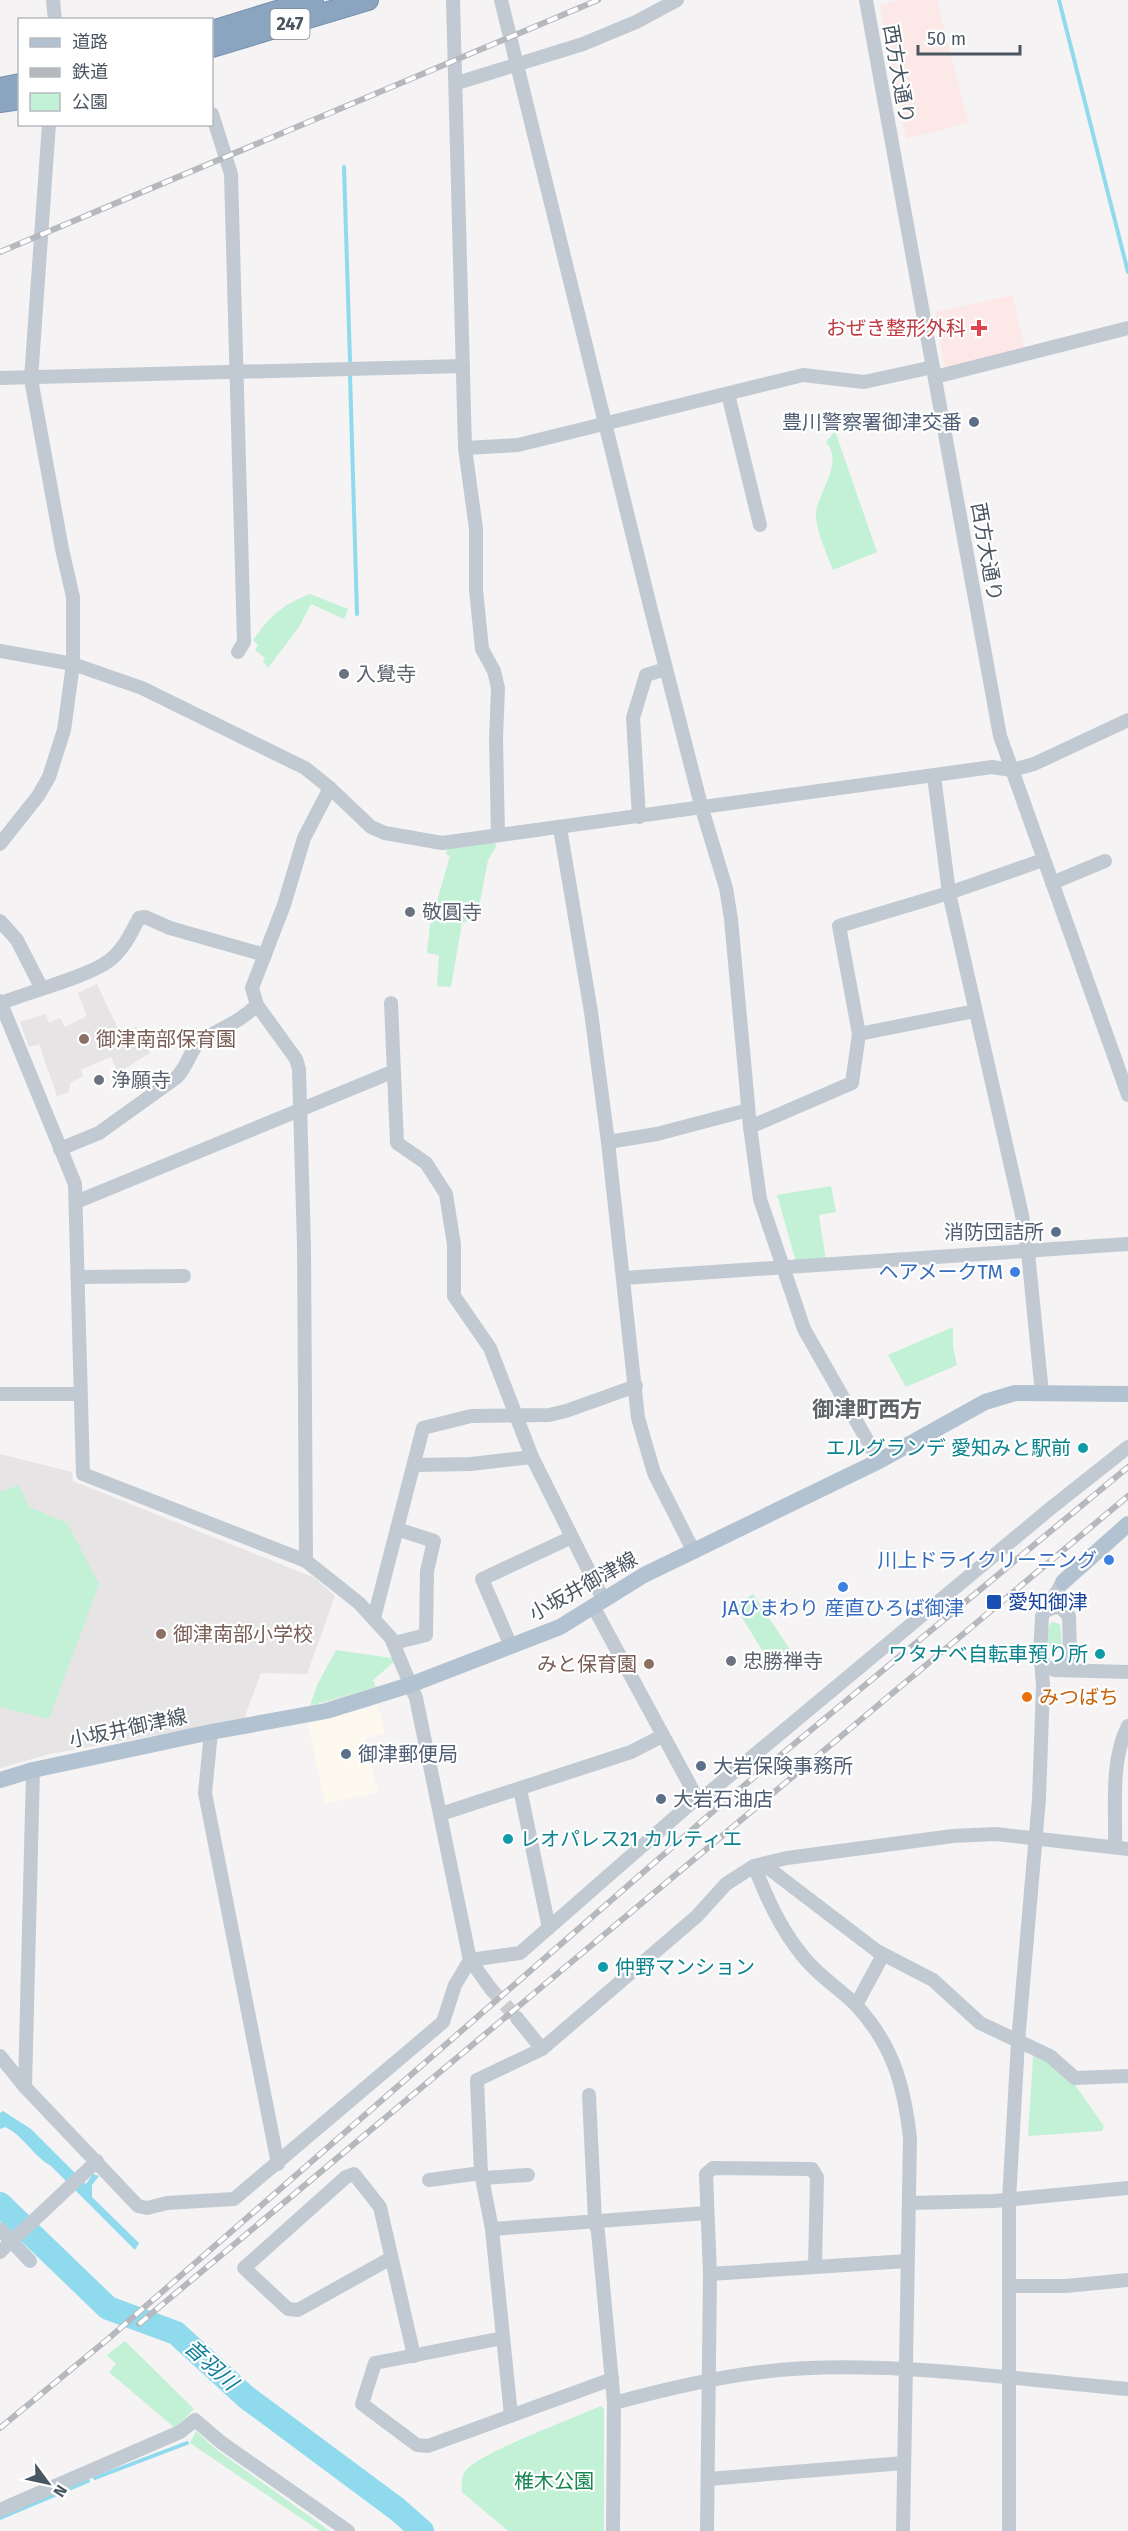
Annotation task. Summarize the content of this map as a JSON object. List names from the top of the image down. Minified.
{"streets":{"highway":["247"],"main road":["小坂井御津線"],"street":["西方大通り"]},"districts":["御津町西方"],"water":["音羽川"],"parks":["椎木公園"],"places":{"health":["おぜき整形外科"],"other":["豊川警察署御津交番","入覺寺","敬圓寺","御津南部保育園","浄願寺","消防団詰所","ヘアメークTM","エルグランデ 愛知みと駅前","川上ドライクリーニング","JAひまわり 産直ひろば御津","御津南部小学校","ワタナベ自転車預り所","忠勝禅寺","みと保育園","みつばち","御津郵便局","大岩保険事務所","大岩石油店","レオパレス21 カルティエ","仲野マンション"],"transit":["愛知御津"]},"legend":["道路","鉄道","公園"],"scale_bar":"50 m","north":"bottom right"}
